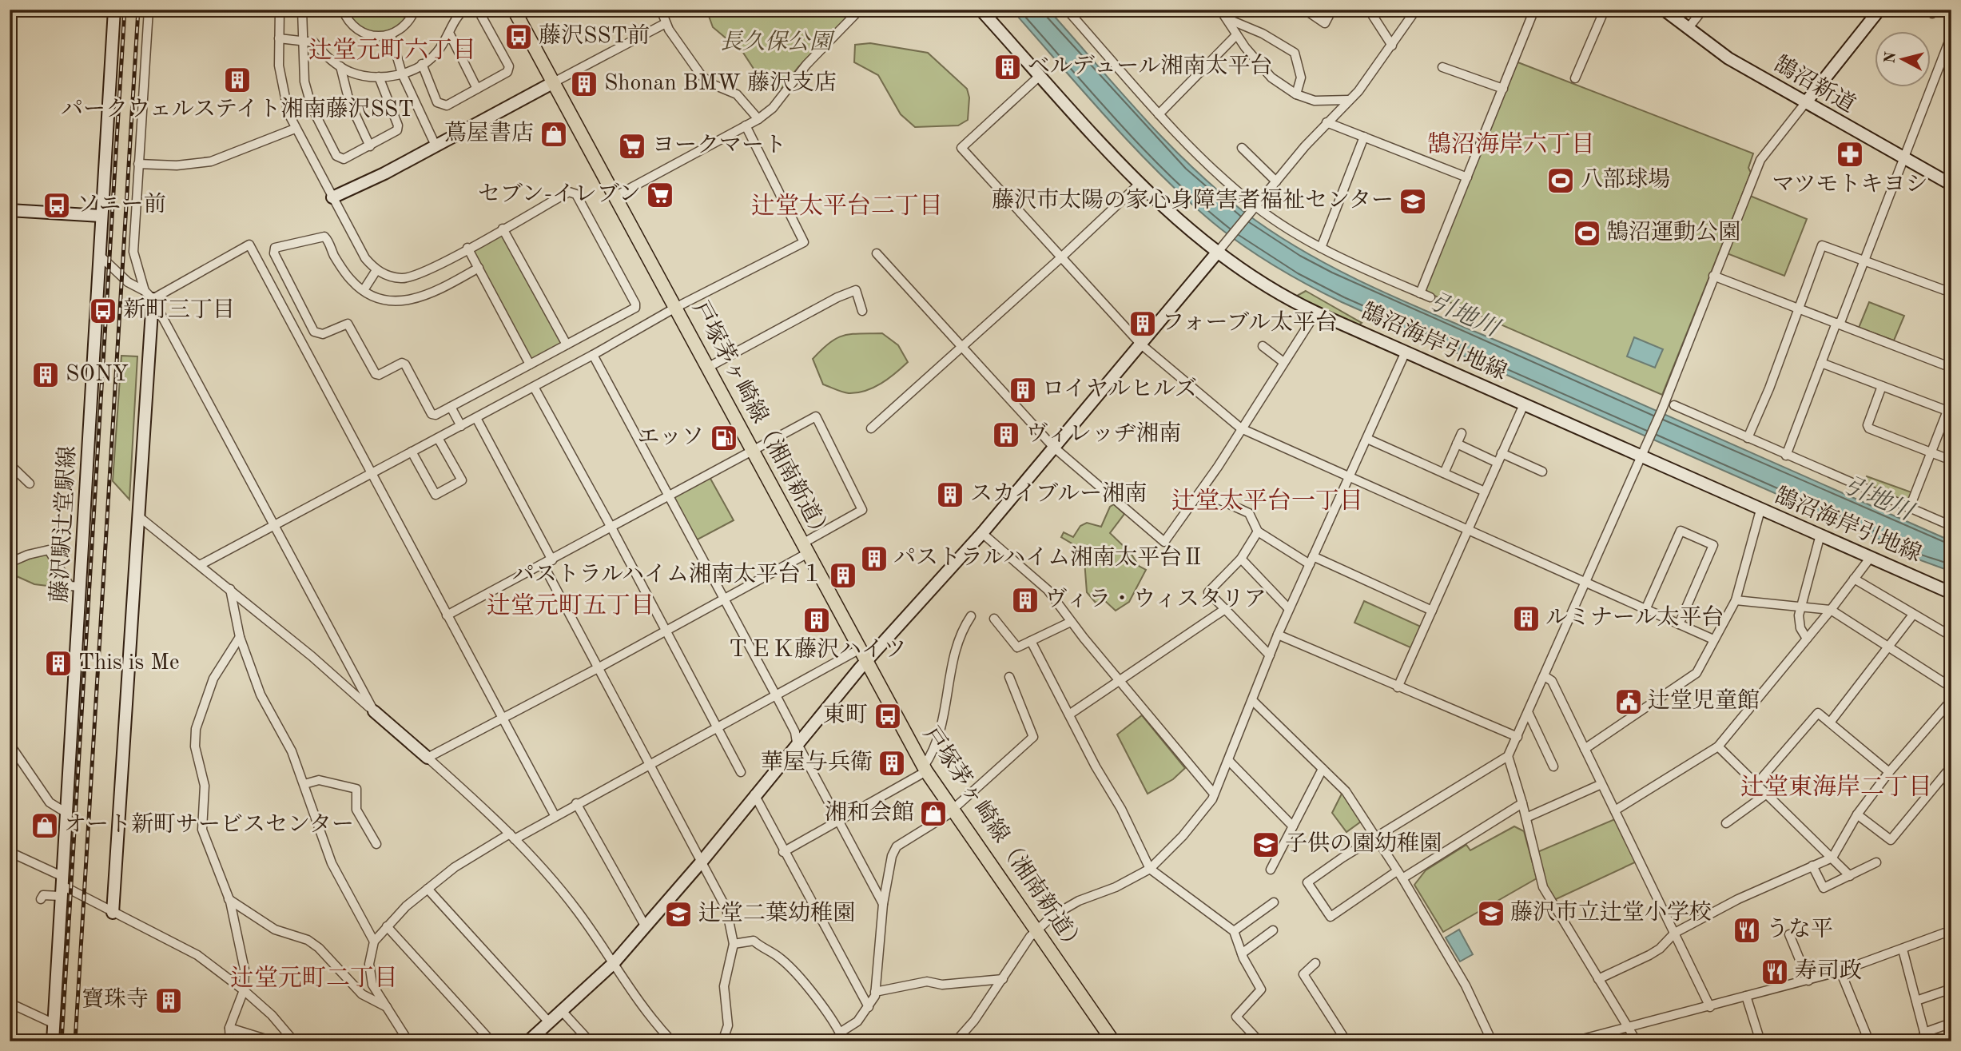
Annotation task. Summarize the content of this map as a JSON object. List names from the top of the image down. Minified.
{"streets":{"main road":["戸塚茅ヶ崎線（湘南新道）"],"street":["鵠沼新道","鵠沼海岸引地線","藤沢駅辻堂駅線"]},"districts":["辻堂元町六丁目","鵠沼海岸六丁目","辻堂太平台二丁目","辻堂太平台一丁目","辻堂元町五丁目","辻堂東海岸二丁目","辻堂元町二丁目"],"water":["引地川"],"parks":["長久保公園"],"places":{"bus stop":["藤沢SST前","ソニー前","新町三丁目","東町"],"building":["ベルデュール湘南太平台","パークウェルステイト湘南藤沢SST","Shonan BMW 藤沢支店","フォーブル太平台","SONY","ロイヤルヒルズ","ヴィレッヂ湘南","スカイブルー湘南","パストラルハイム湘南太平台Ⅱ","パストラルハイム湘南太平台１","ヴィラ・ウィスタリア","ルミナール太平台","ＴＥＫ藤沢ハイツ","This is Me","華屋与兵衛","寶珠寺"],"shop":["蔦屋書店","湘和会館","オート新町サービスセンター"],"supermarket":["ヨークマート","セブン-イレブン"],"pharmacy":["マツモトキヨシ"],"sports":["八部球場","鵠沼運動公園"],"school or university":["藤沢市太陽の家心身障害者福祉センター","子供の園幼稚園","藤沢市立辻堂小学校","辻堂二葉幼稚園"],"fuel station":["エッソ"],"public building":["辻堂児童館"],"restaurant":["うな平","寿司政"]},"north":"left"}
